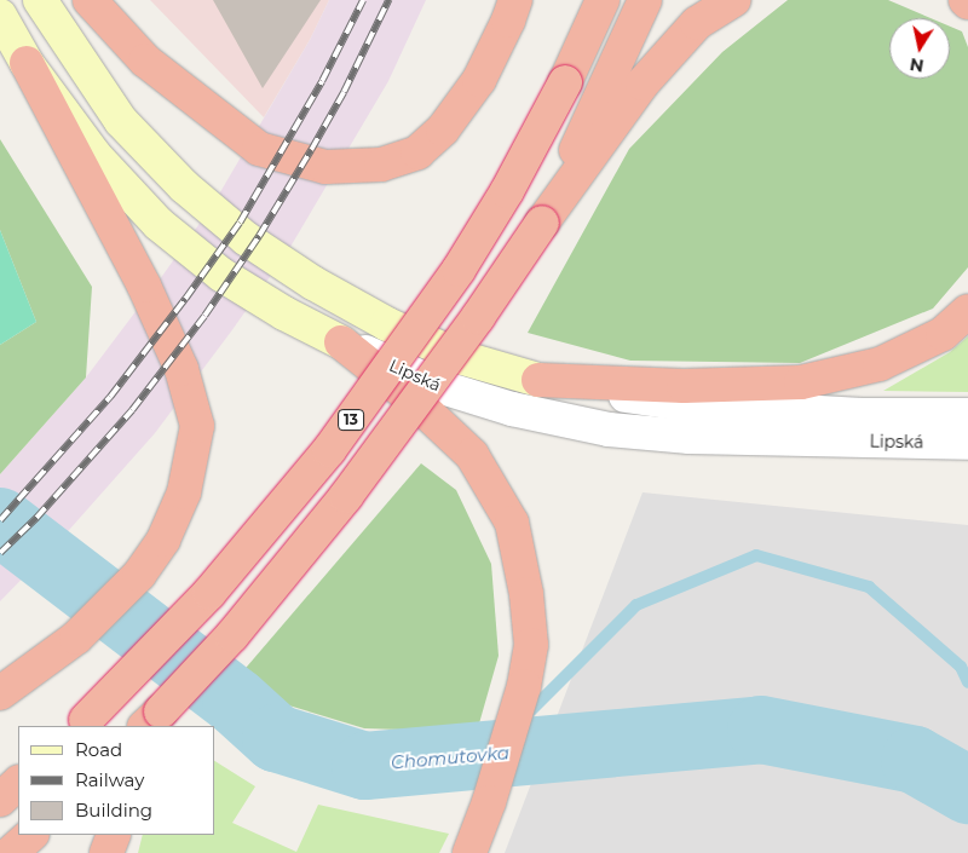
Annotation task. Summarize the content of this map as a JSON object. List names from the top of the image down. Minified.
{"streets":{"highway":["13"],"main road":["Lipská"]},"water":["Chomutovka"],"legend":["Road","Railway","Building"],"north":"bottom"}
